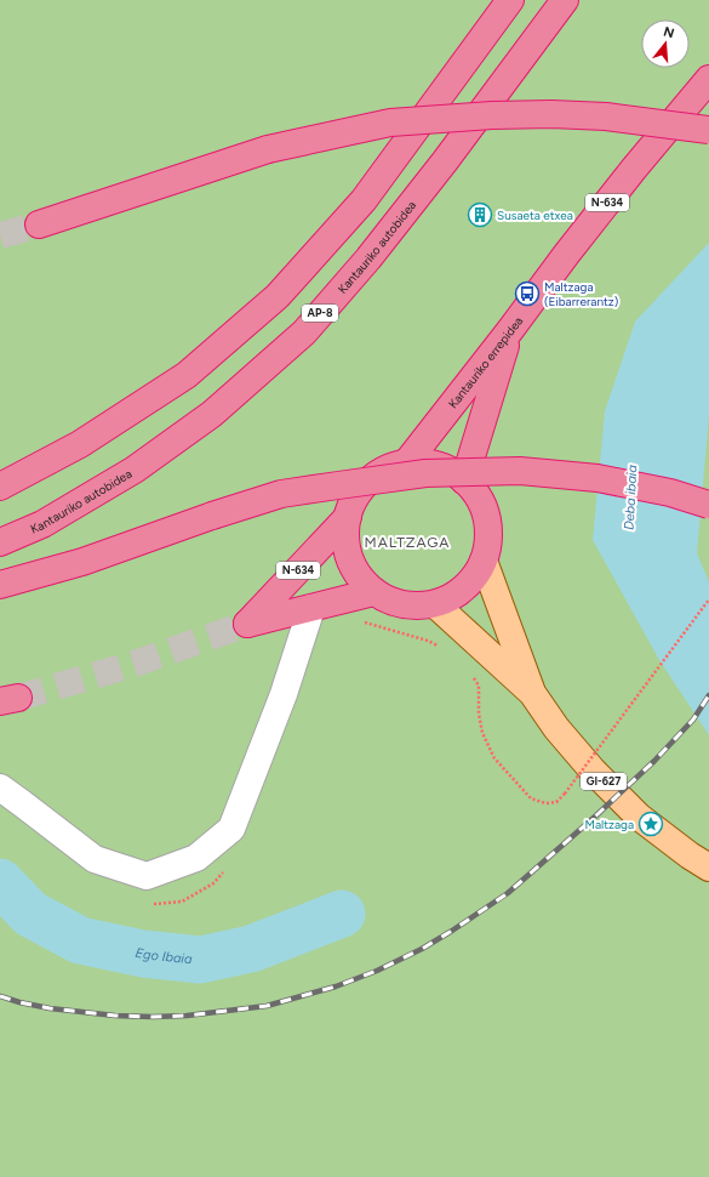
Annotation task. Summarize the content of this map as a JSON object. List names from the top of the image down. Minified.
{"streets":{"highway":["N-634","Kantauriko autobidea","AP-8","Kantauriko errepidea"],"main road":["GI-627"]},"crossings":[["N-634","Kantauriko errepidea"],["N-634","GI-627"],["Kantauriko errepidea","GI-627"]],"districts":["MALTZAGA"],"water":["Deba ibaia","Ego Ibaia"],"places":{"building":["Susaeta etxea"],"bus stop":["Maltzaga (Eibarrerantz)"],"place":["Maltzaga"]},"north":"top"}
